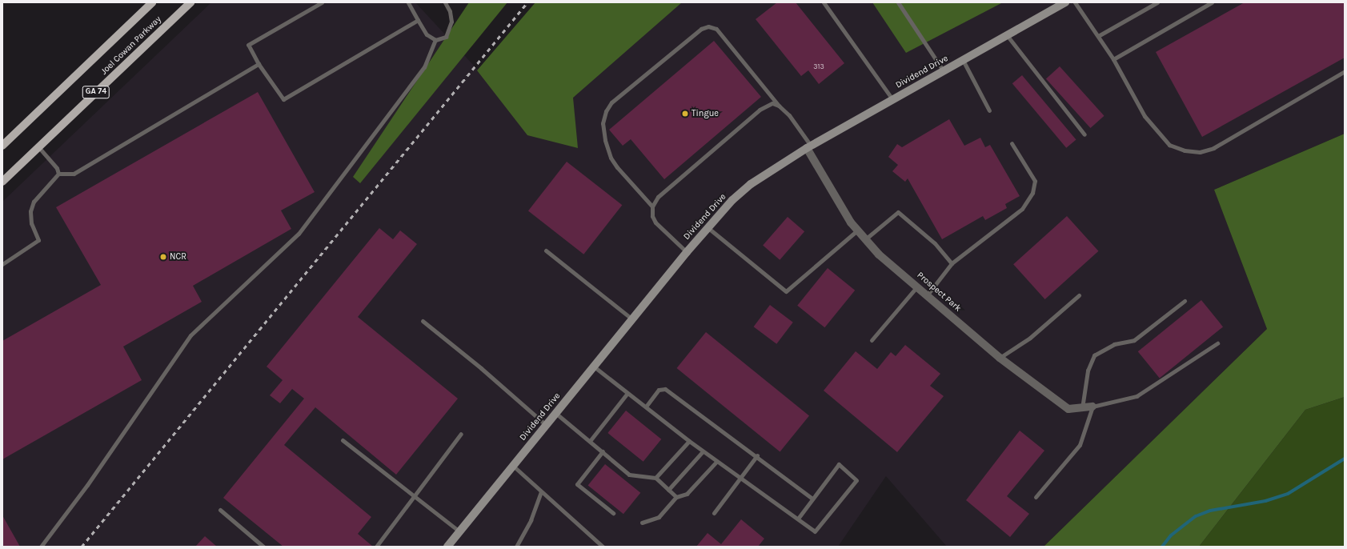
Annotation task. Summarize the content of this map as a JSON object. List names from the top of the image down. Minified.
{"streets":{"main road":["Joel Cowan Parkway","GA 74"],"street":["Dividend Drive","Prospect Park"]},"crossings":[["Dividend Drive","Prospect Park"]],"places":["Tingue","NCR"],"house_numbers":["313"]}
